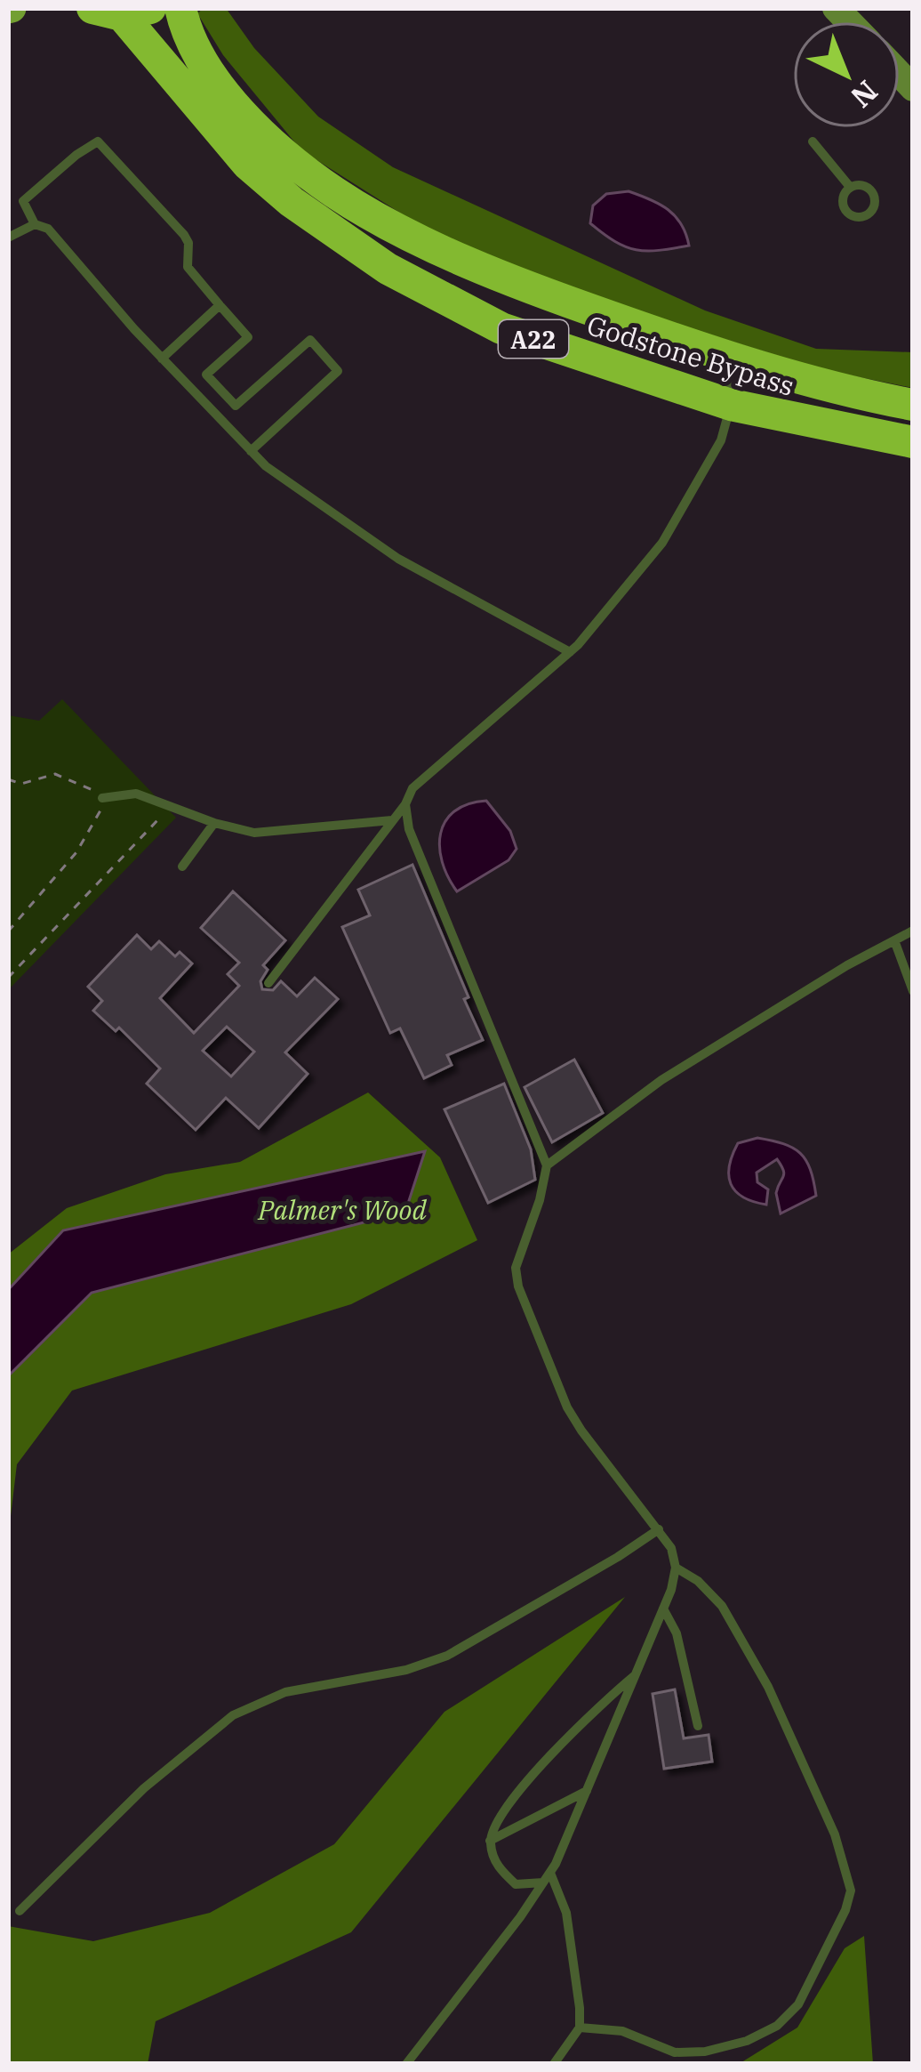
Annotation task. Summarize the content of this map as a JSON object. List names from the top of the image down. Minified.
{"streets":{"highway":["A22","Godstone Bypass"]},"parks":["Palmer's Wood"],"north":"bottom right"}
